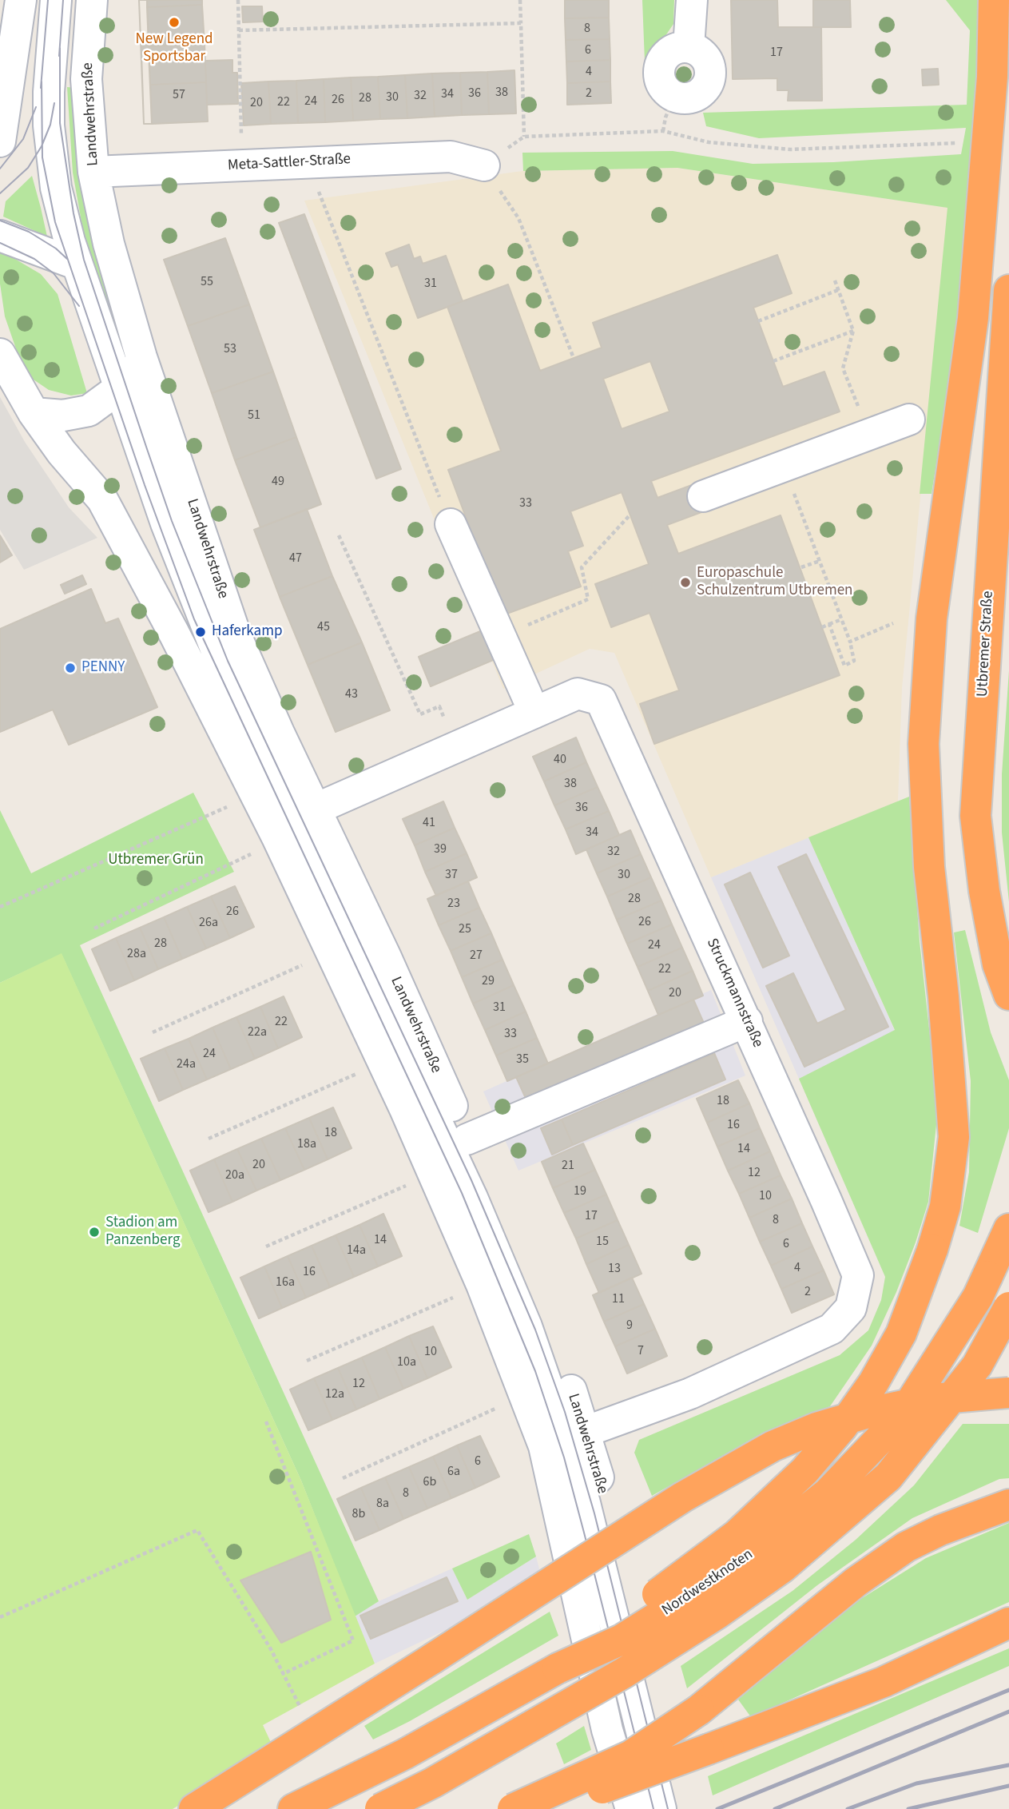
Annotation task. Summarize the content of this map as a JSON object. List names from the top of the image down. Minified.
{"streets":{"highway":["Utbremer Straße","Nordwestknoten"],"street":["Landwehrstraße","Meta-Sattler-Straße","Struckmannstraße"]},"crossings":[["Landwehrstraße","Meta-Sattler-Straße"],["Landwehrstraße","Struckmannstraße"]],"parks":["Utbremer Grün"],"places":["New Legend Sportsbar","Europaschule Schulzentrum Utbremen","Haferkamp","PENNY","Stadion am Panzenberg"],"house_numbers":["8","6","17","4","38","36","2","34","57","32","30","28","26","24","22","20","55","31","53","51","49","33","47","45","43","40","38","36","41","34","39","32","37","30","28","23","26","26","26a","25","28","24","28a","27","22","29","20","31","22","22a","33","24","35","24a","18","16","18","18a","14","20","21","12","20a","19","10","17","8","14","15","6","14a","4","13","16","16a","2","11","9","7","10","10a","12","12a","6","6a","6b","8","8a","8b"]}
